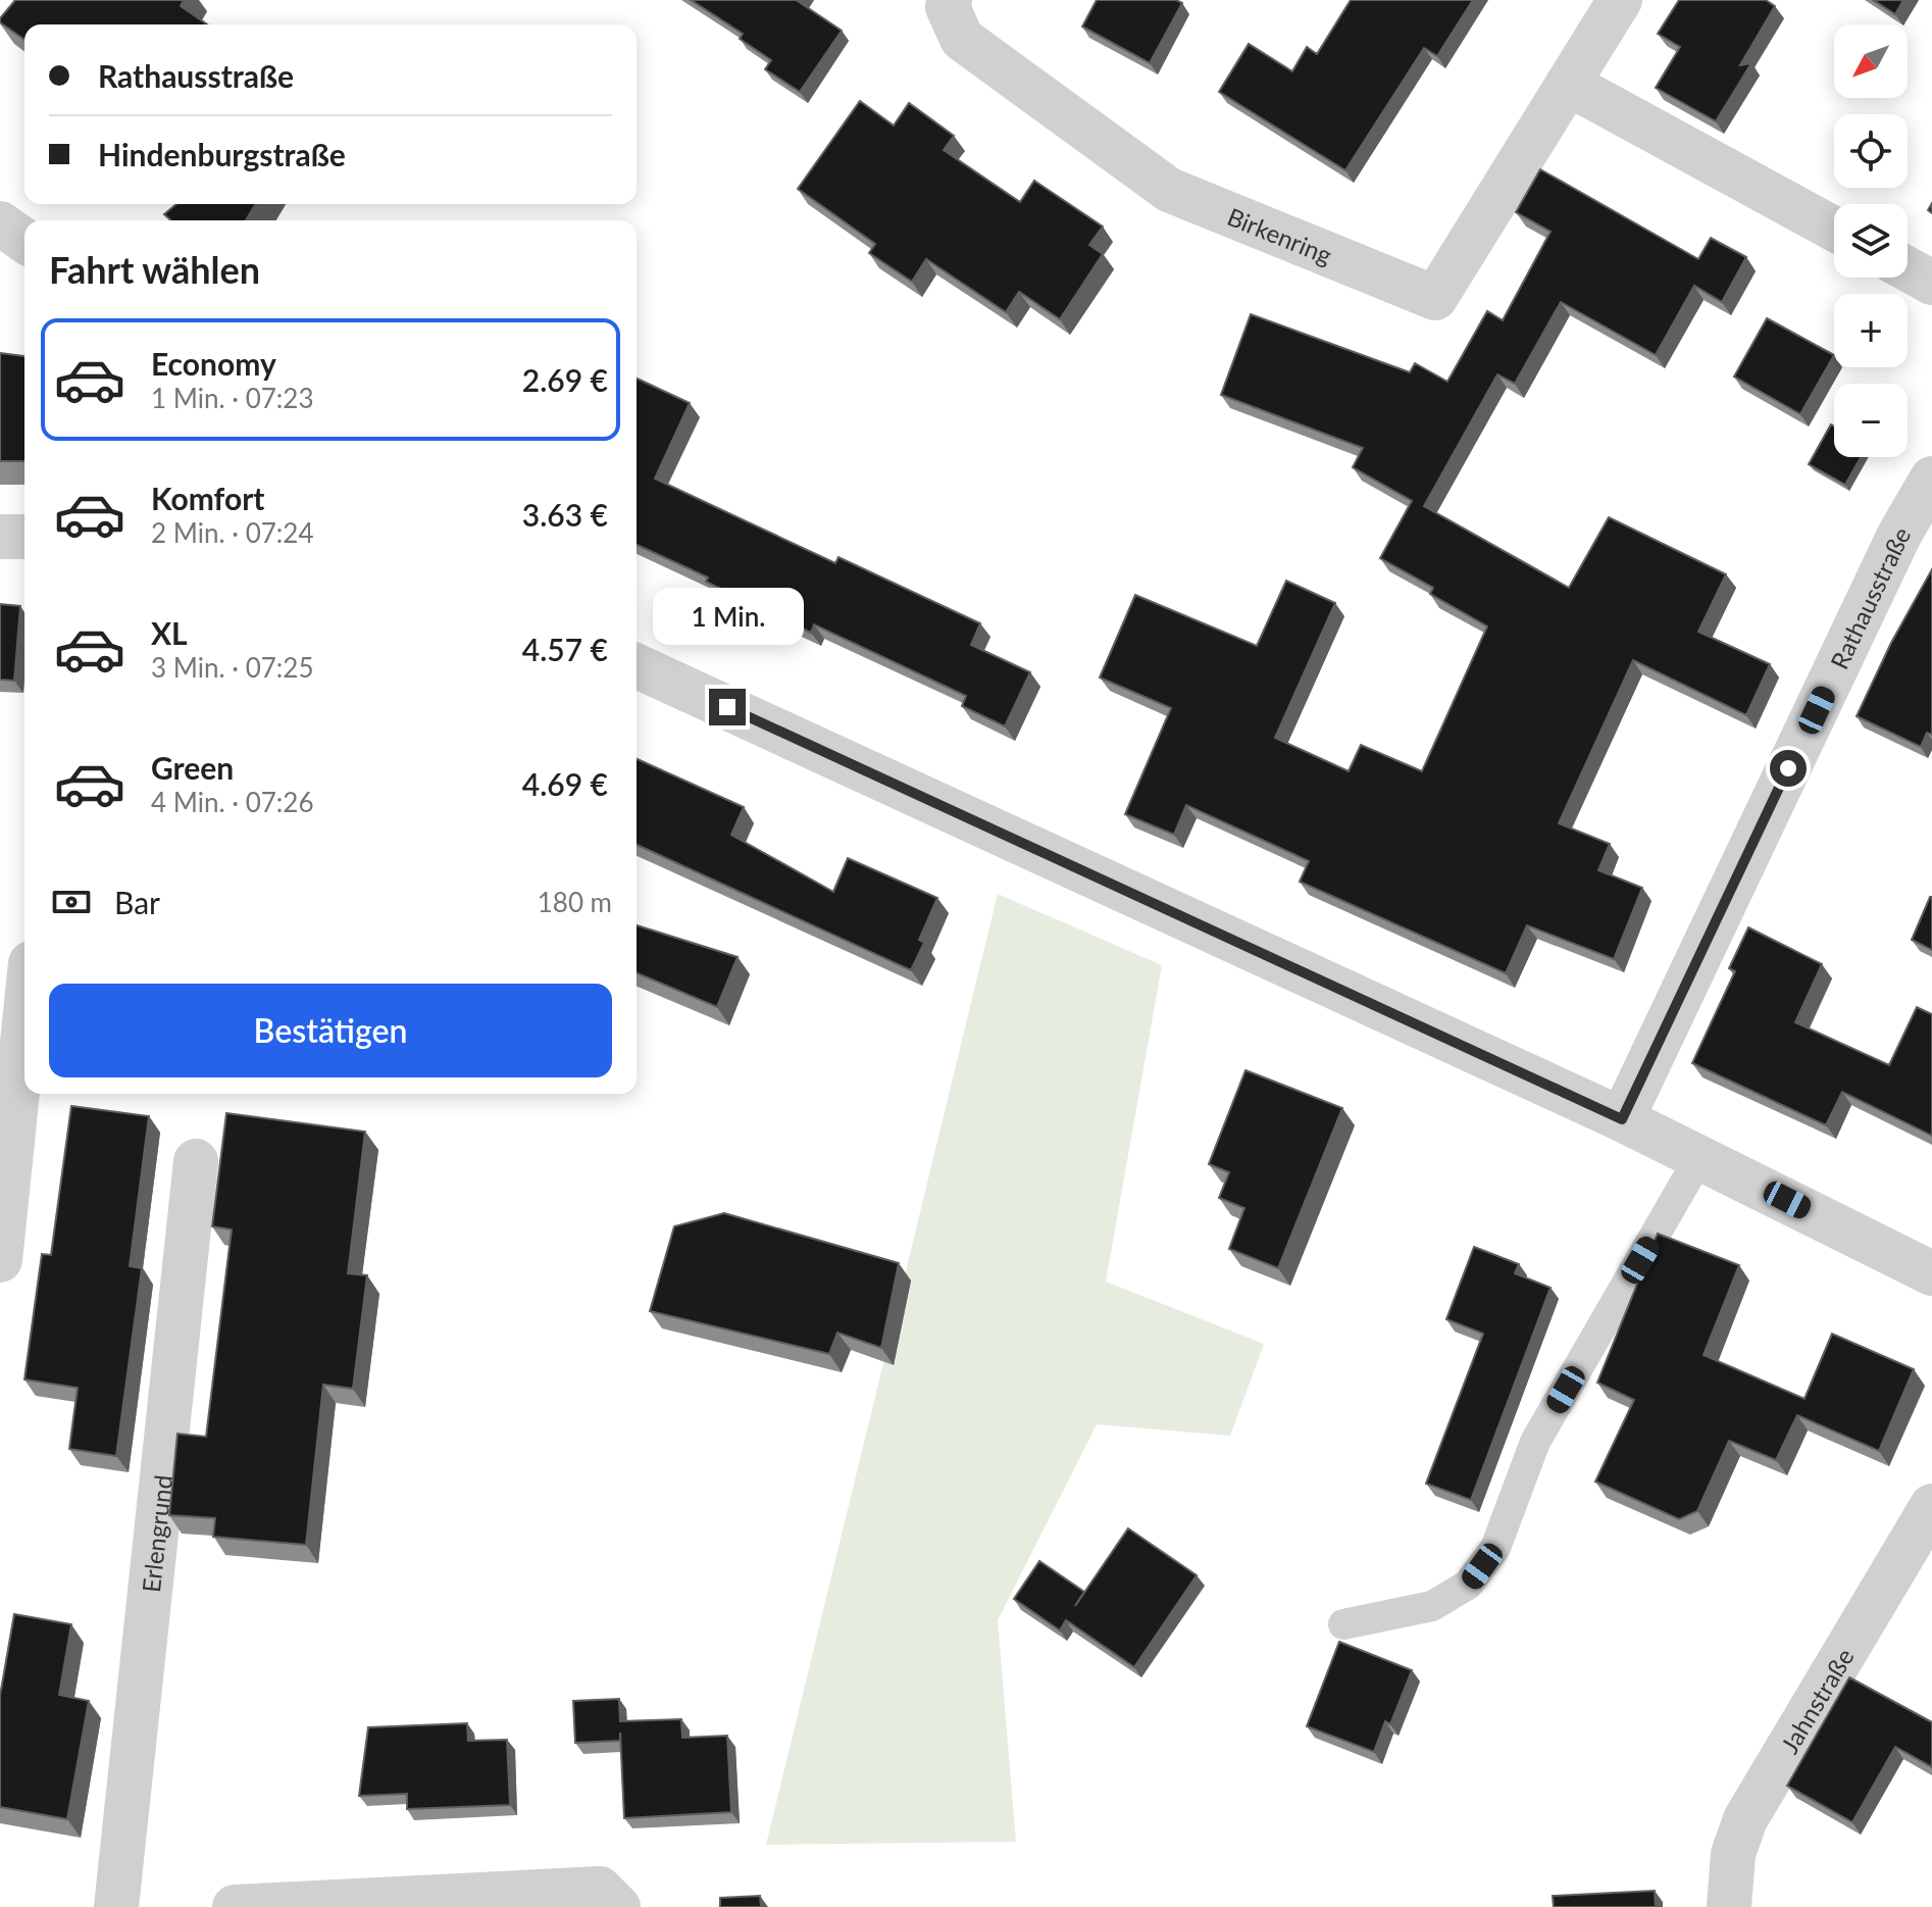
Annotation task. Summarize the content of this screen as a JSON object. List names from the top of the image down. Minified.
{"streets":{"street":["Birkenring","Rathausstraße","Erlengrund","Jahnstraße"]},"north":"bottom left","page":{"map_buttons":["+","−"],"banner":["Rathausstraße","Hindenburgstraße"],"heading":"Fahrt wählen","list":[{"name":"Economy","note":"1 Min. · 07:23","value":"2.69 €"},{"name":"Komfort","note":"2 Min. · 07:24","value":"3.63 €"},{"name":"XL","note":"3 Min. · 07:25","value":"4.57 €"},{"name":"Green","note":"4 Min. · 07:26","value":"4.69 €"}],"bubble":"1 Min.","pay":["Bar","180 m"],"buttons":"Bestätigen"}}
